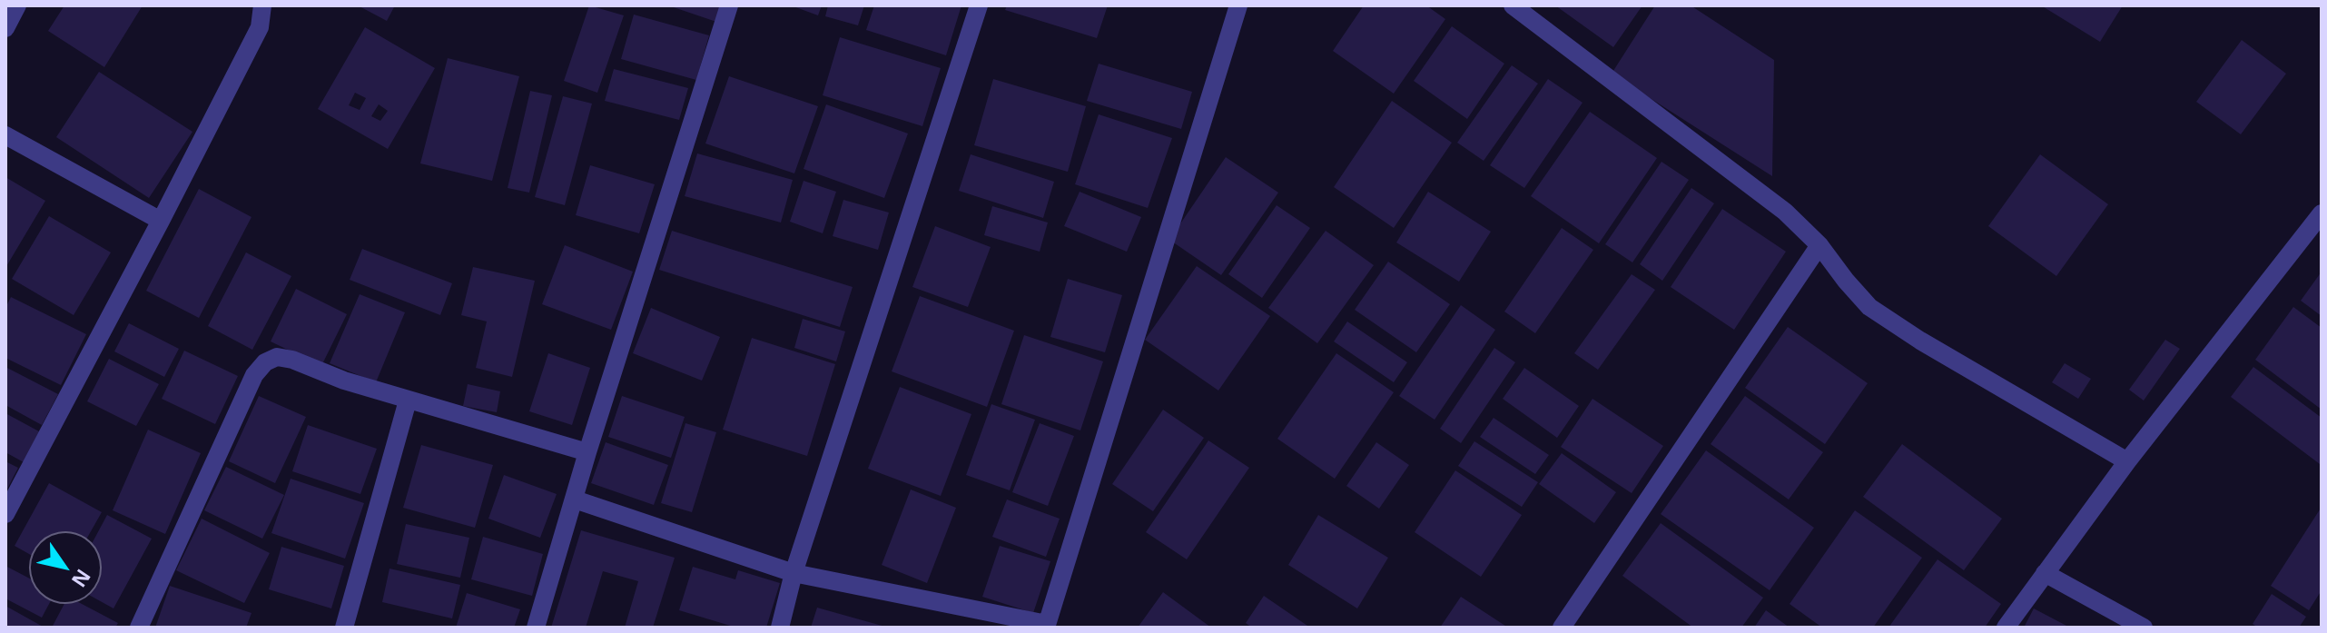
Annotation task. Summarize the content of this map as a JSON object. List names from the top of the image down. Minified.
{"north":"bottom right"}
